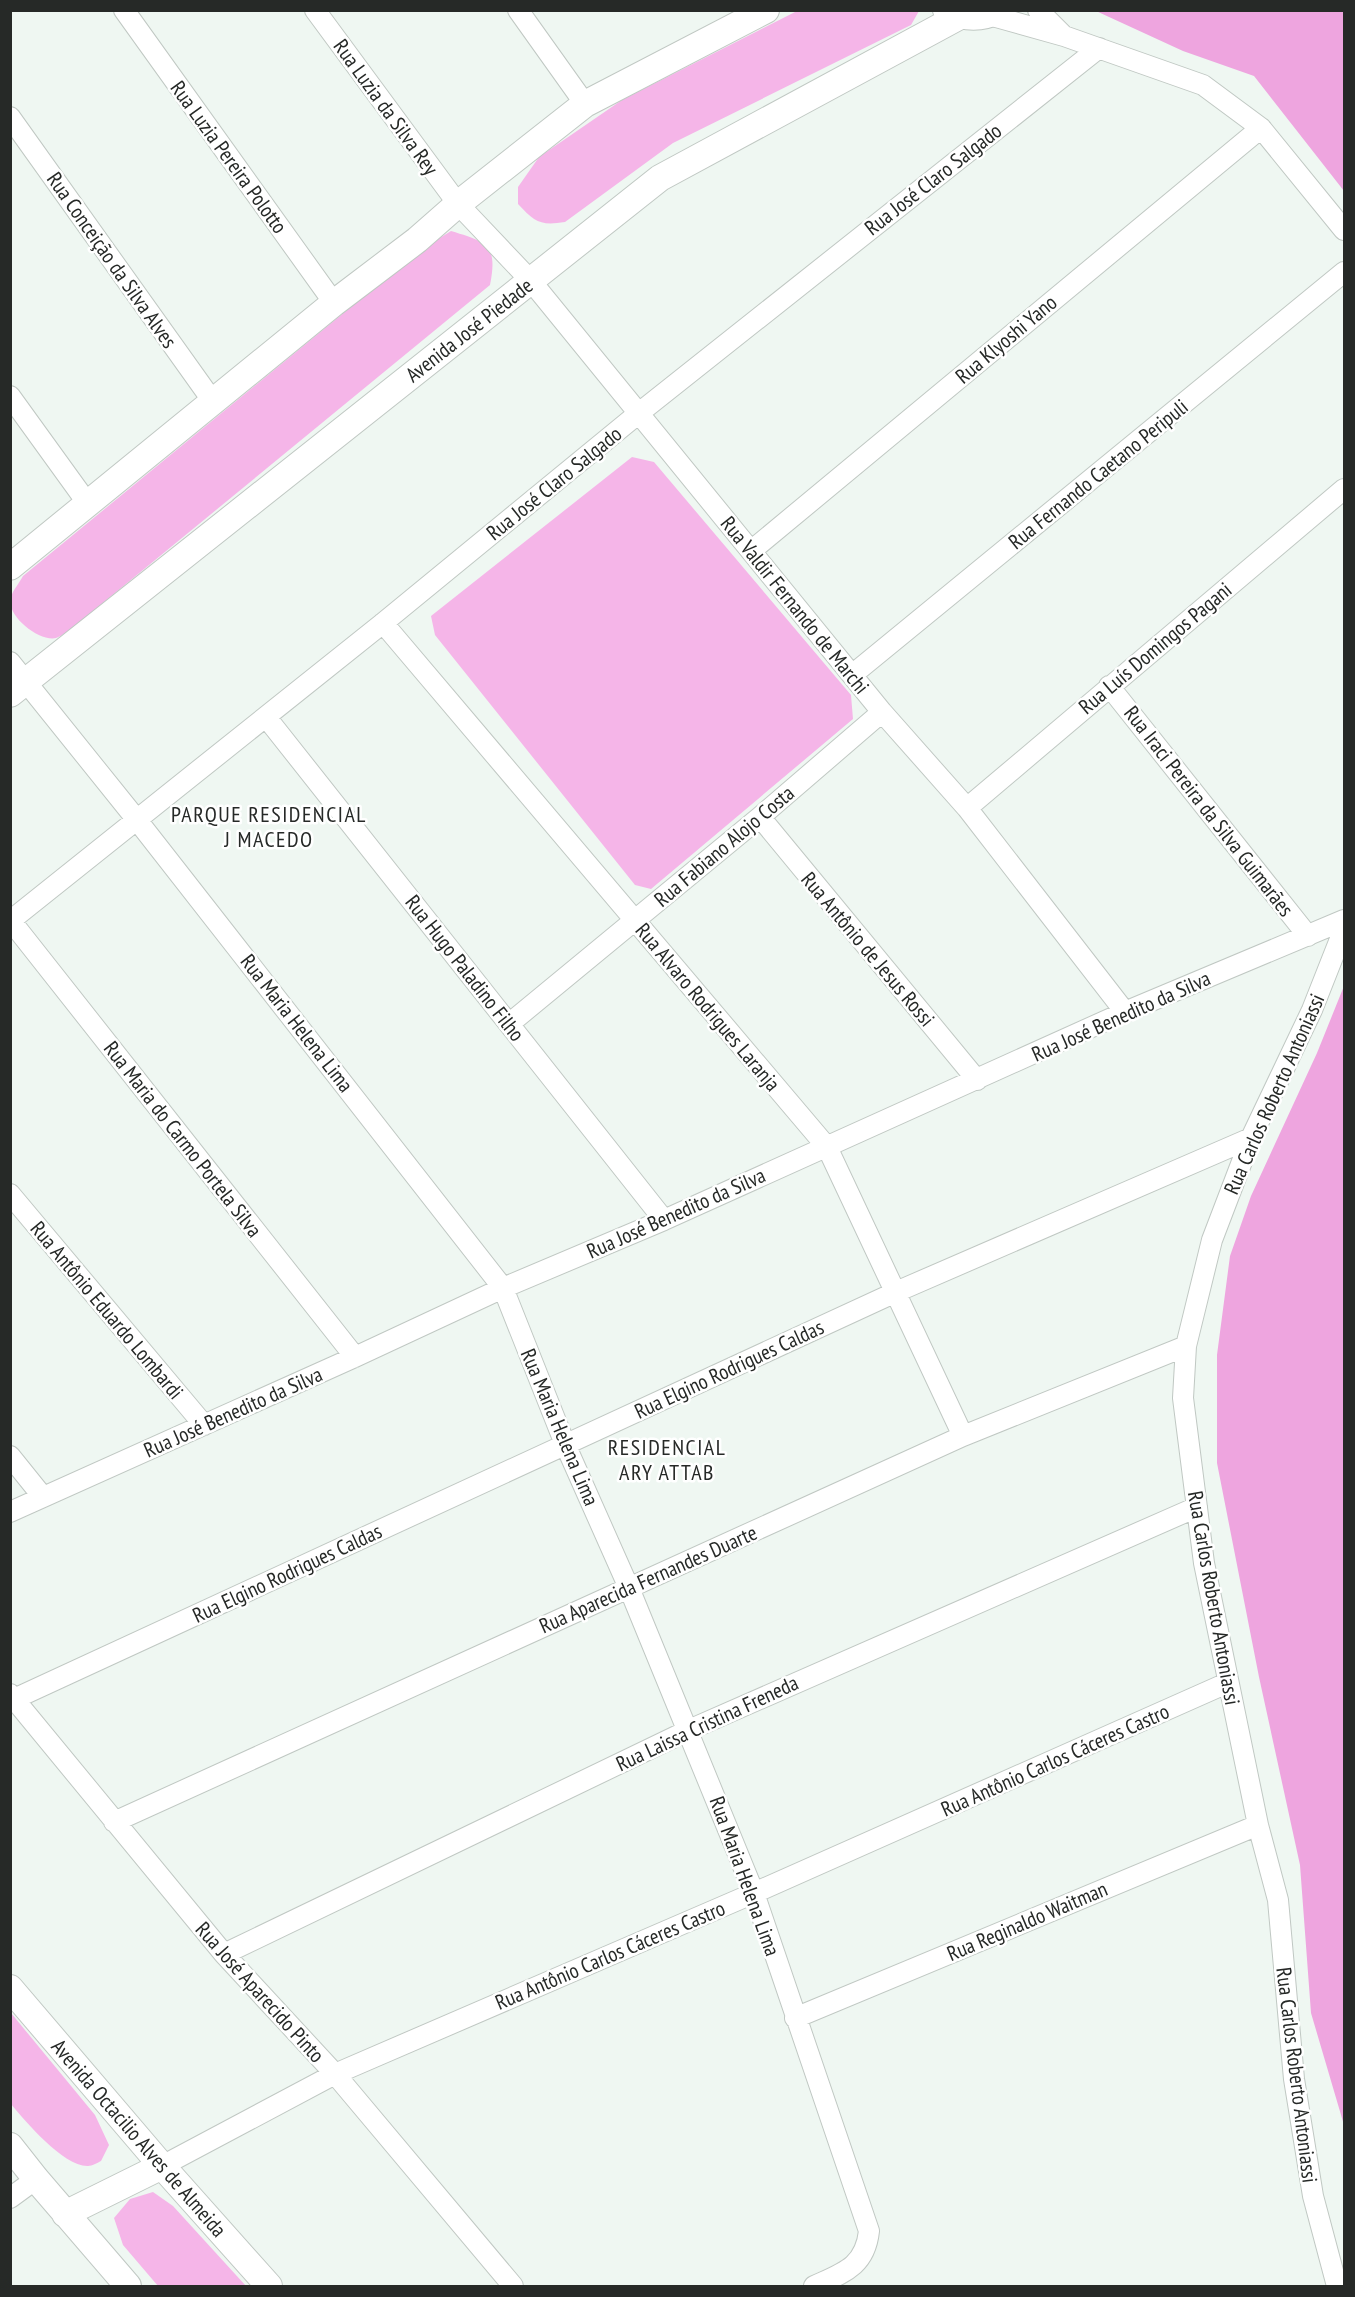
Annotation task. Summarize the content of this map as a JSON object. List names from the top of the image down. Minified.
{"streets":{"main road":["Avenida José Piedade","Avenida Octacilio Alves de Almeida"],"street":["Rua Luzia da Silva Rey","Rua Luzia Pereira Polotto","Rua José Claro Salgado","Rua Conceição da Silva Alves","Rua Klyoshi Yano","Rua Fernando Caetano Peripuli","Rua Valdir Fernando de Marchi","Rua Luís Domingos Pagani","Rua Iraci Pereira da Silva Guimarães","Rua Fabiano Alojo Costa","Rua Antônio de Jesus Rossi","Rua Hugo Paladino Filho","Rua Alvaro Rodrigues Laranja","Rua José Benedito da Silva","Rua Maria Helena Lima","Rua Carlos Roberto Antoniassi","Rua Maria do Carmo Portela Silva","Rua Antônio Eduardo Lombardi","Rua Elgino Rodrigues Caldas","Rua Aparecida Fernandes Duarte","Rua Laissa Cristina Freneda","Rua Antônio Carlos Cáceres Castro","Rua Reginaldo Waitman","Rua José Aparecido Pinto"]},"crossings":[["Rua Luzia da Silva Rey","Rua Valdir Fernando de Marchi"],["Rua José Claro Salgado","Rua Valdir Fernando de Marchi"],["Rua José Claro Salgado","Rua Hugo Paladino Filho"],["Rua José Claro Salgado","Rua Alvaro Rodrigues Laranja"],["Rua José Claro Salgado","Rua Maria Helena Lima"],["Rua José Claro Salgado","Rua Maria do Carmo Portela Silva"],["Avenida José Piedade","Rua Valdir Fernando de Marchi"],["Avenida José Piedade","Rua Maria Helena Lima"],["Rua Klyoshi Yano","Rua Valdir Fernando de Marchi"],["Rua Fernando Caetano Peripuli","Rua Valdir Fernando de Marchi"],["Rua Valdir Fernando de Marchi","Rua Luís Domingos Pagani"],["Rua Valdir Fernando de Marchi","Rua Fabiano Alojo Costa"],["Rua Valdir Fernando de Marchi","Rua José Benedito da Silva"],["Rua Luís Domingos Pagani","Rua Iraci Pereira da Silva Guimarães"],["Rua Iraci Pereira da Silva Guimarães","Rua José Benedito da Silva"],["Rua Fabiano Alojo Costa","Rua Antônio de Jesus Rossi"],["Rua Fabiano Alojo Costa","Rua Hugo Paladino Filho"],["Rua Fabiano Alojo Costa","Rua Alvaro Rodrigues Laranja"],["Rua Antônio de Jesus Rossi","Rua José Benedito da Silva"],["Rua Hugo Paladino Filho","Rua José Benedito da Silva"],["Rua Alvaro Rodrigues Laranja","Rua José Benedito da Silva"],["Rua Alvaro Rodrigues Laranja","Rua Elgino Rodrigues Caldas"],["Rua Alvaro Rodrigues Laranja","Rua Aparecida Fernandes Duarte"],["Rua José Benedito da Silva","Rua Maria Helena Lima"],["Rua José Benedito da Silva","Rua Maria do Carmo Portela Silva"],["Rua José Benedito da Silva","Rua Antônio Eduardo Lombardi"],["Rua Maria Helena Lima","Rua Elgino Rodrigues Caldas"],["Rua Maria Helena Lima","Rua Aparecida Fernandes Duarte"],["Rua Maria Helena Lima","Rua Laissa Cristina Freneda"],["Rua Maria Helena Lima","Rua Antônio Carlos Cáceres Castro"],["Rua Maria Helena Lima","Rua Reginaldo Waitman"],["Rua Carlos Roberto Antoniassi","Rua Elgino Rodrigues Caldas"],["Rua Carlos Roberto Antoniassi","Rua Aparecida Fernandes Duarte"],["Rua Carlos Roberto Antoniassi","Rua Laissa Cristina Freneda"],["Rua Carlos Roberto Antoniassi","Rua Antônio Carlos Cáceres Castro"],["Rua Carlos Roberto Antoniassi","Rua Reginaldo Waitman"],["Rua Elgino Rodrigues Caldas","Rua José Aparecido Pinto"],["Rua Aparecida Fernandes Duarte","Rua José Aparecido Pinto"],["Rua Laissa Cristina Freneda","Rua José Aparecido Pinto"],["Rua Antônio Carlos Cáceres Castro","Rua José Aparecido Pinto"],["Rua Antônio Carlos Cáceres Castro","Avenida Octacilio Alves de Almeida"]],"districts":["PARQUE RESIDENCIAL J MACEDO","RESIDENCIAL ARY ATTAB"]}
